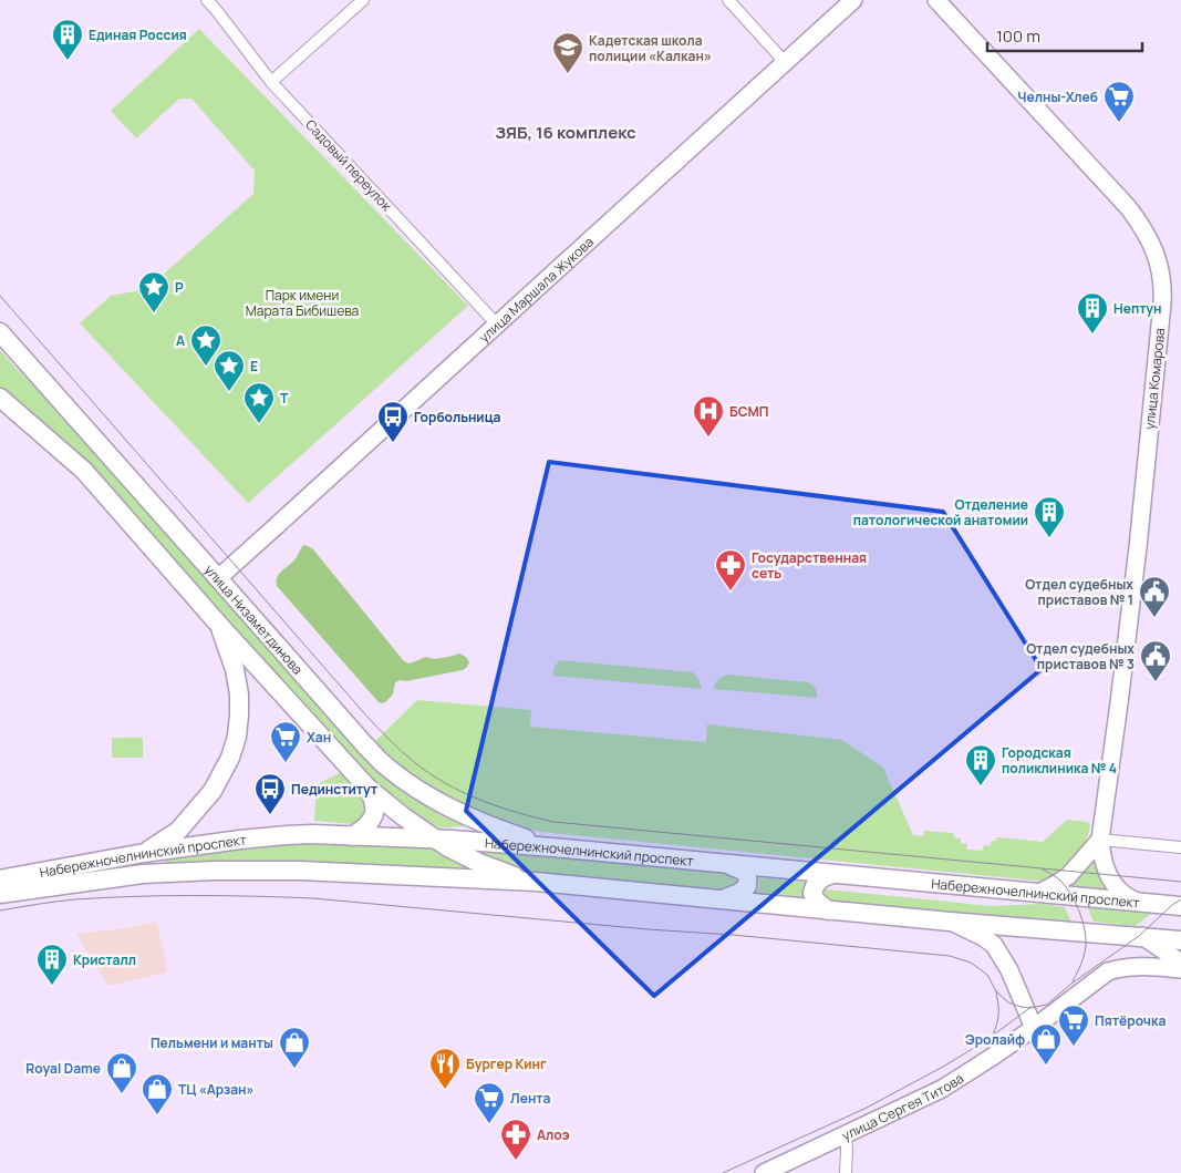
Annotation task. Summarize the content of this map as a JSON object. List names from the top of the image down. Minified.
{"streets":{"main road":["улица Низаметдинова","Набережночелнинский проспект"],"street":["Садовый переулок","улица Маршала Жукова","улица Комарова","улица Сергея Титова"]},"crossings":[["Садовый переулок","улица Маршала Жукова"],["улица Маршала Жукова","улица Низаметдинова"],["улица Низаметдинова","Набережночелнинский проспект"]],"districts":["ЗЯБ, 16 комплекс"],"parks":["Парк имени Марата Бибишева"],"places":{"building":["Единая Россия","Нептун","Отделение патологической анатомии","Городская поликлиника № 4","Кристалл"],"school or university":["Кадетская школа полиции «Калкан»"],"supermarket":["Челны-Хлеб","Хан","Пятёрочка","Лента"],"place":["Р","А","Е","Т"],"hospital":["БСМП"],"bus stop":["Горбольница","Пединститут"],"pharmacy":["Государственная сеть","Алоэ"],"public building":["Отдел судебных приставов № 1","Отдел судебных приставов № 3"],"shop":["Эролайф","Пельмени и манты","Royаl Dame","ТЦ «Арзан»"],"restaurant":["Бургер Кинг"]},"scale_bar":"100 m"}
